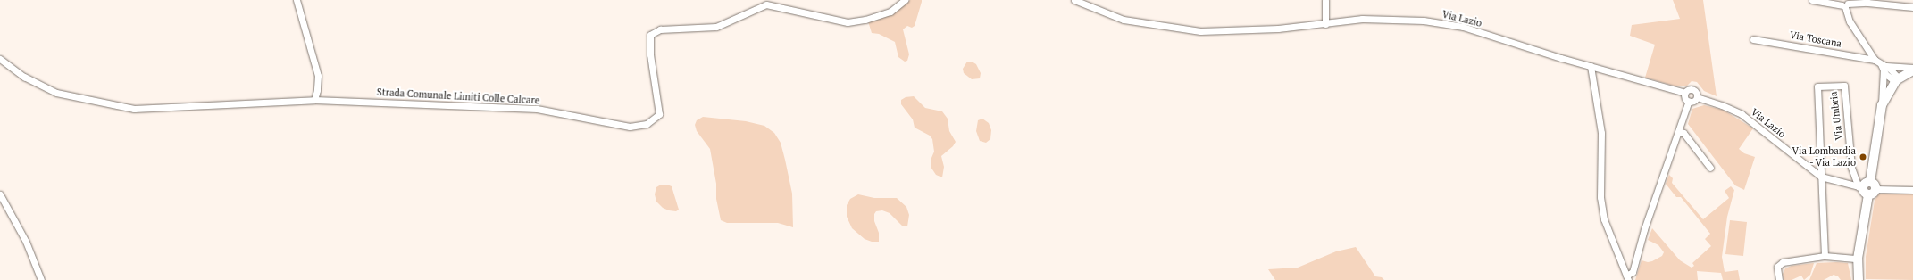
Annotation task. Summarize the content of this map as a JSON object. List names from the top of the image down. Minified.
{"streets":{"street":["Via Lazio","Via Toscana","Strada Comunale Limiti Colle Calcare","Via Umbria"]},"crossings":[["Via Lazio","Via Umbria"]],"places":["Via Lombardia - Via Lazio"]}
